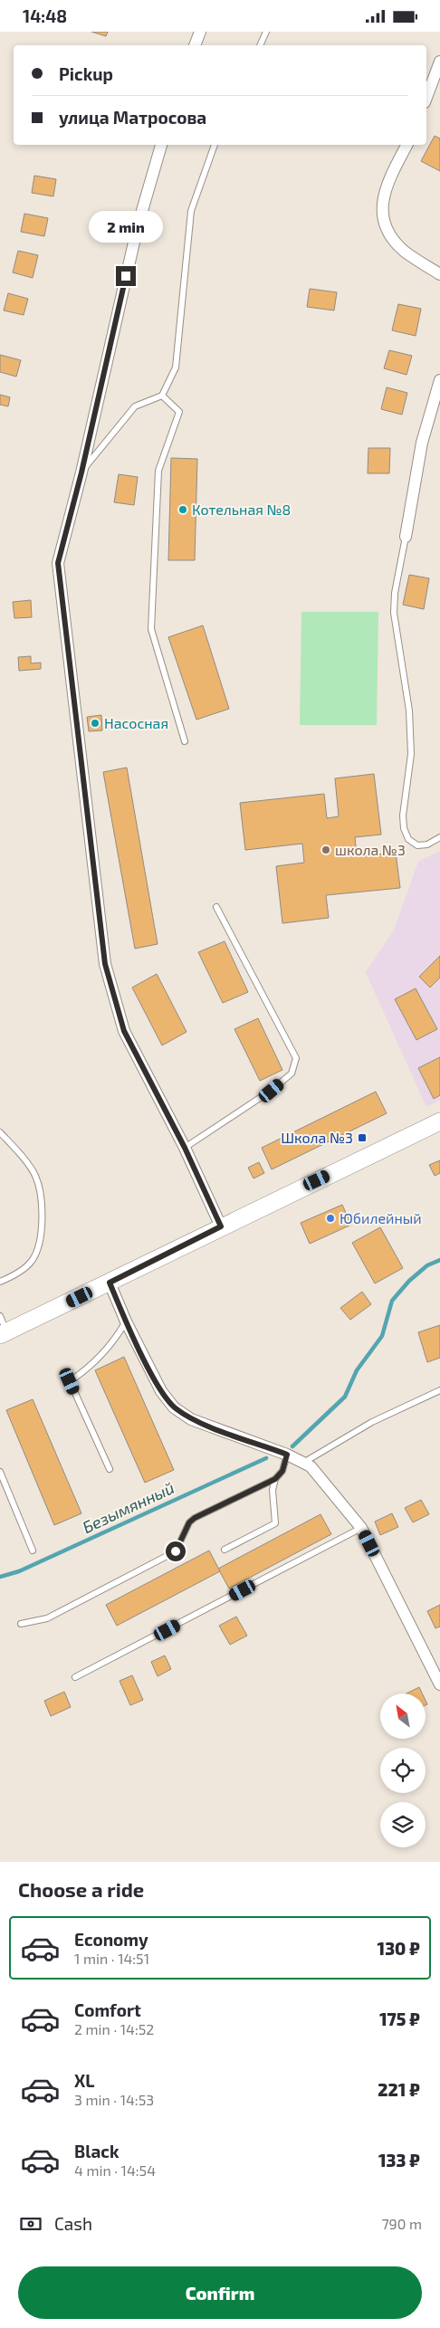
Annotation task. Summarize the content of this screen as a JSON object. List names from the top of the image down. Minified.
{"water":["Безымянный"],"places":{"other":["Котельная №8","Насосная","школа №3","Юбилейный"],"transit":["Школа №3"]},"north":"top left","page":{"status":"14:48","banner":["Pickup","улица Матросова"],"bubble":"2 min","heading":"Choose a ride","list":[{"name":"Economy","note":"1 min · 14:51","value":"130 ₽"},{"name":"Comfort","note":"2 min · 14:52","value":"175 ₽"},{"name":"XL","note":"3 min · 14:53","value":"221 ₽"},{"name":"Black","note":"4 min · 14:54","value":"133 ₽"}],"pay":["Cash","790 m"],"buttons":"Confirm"}}
